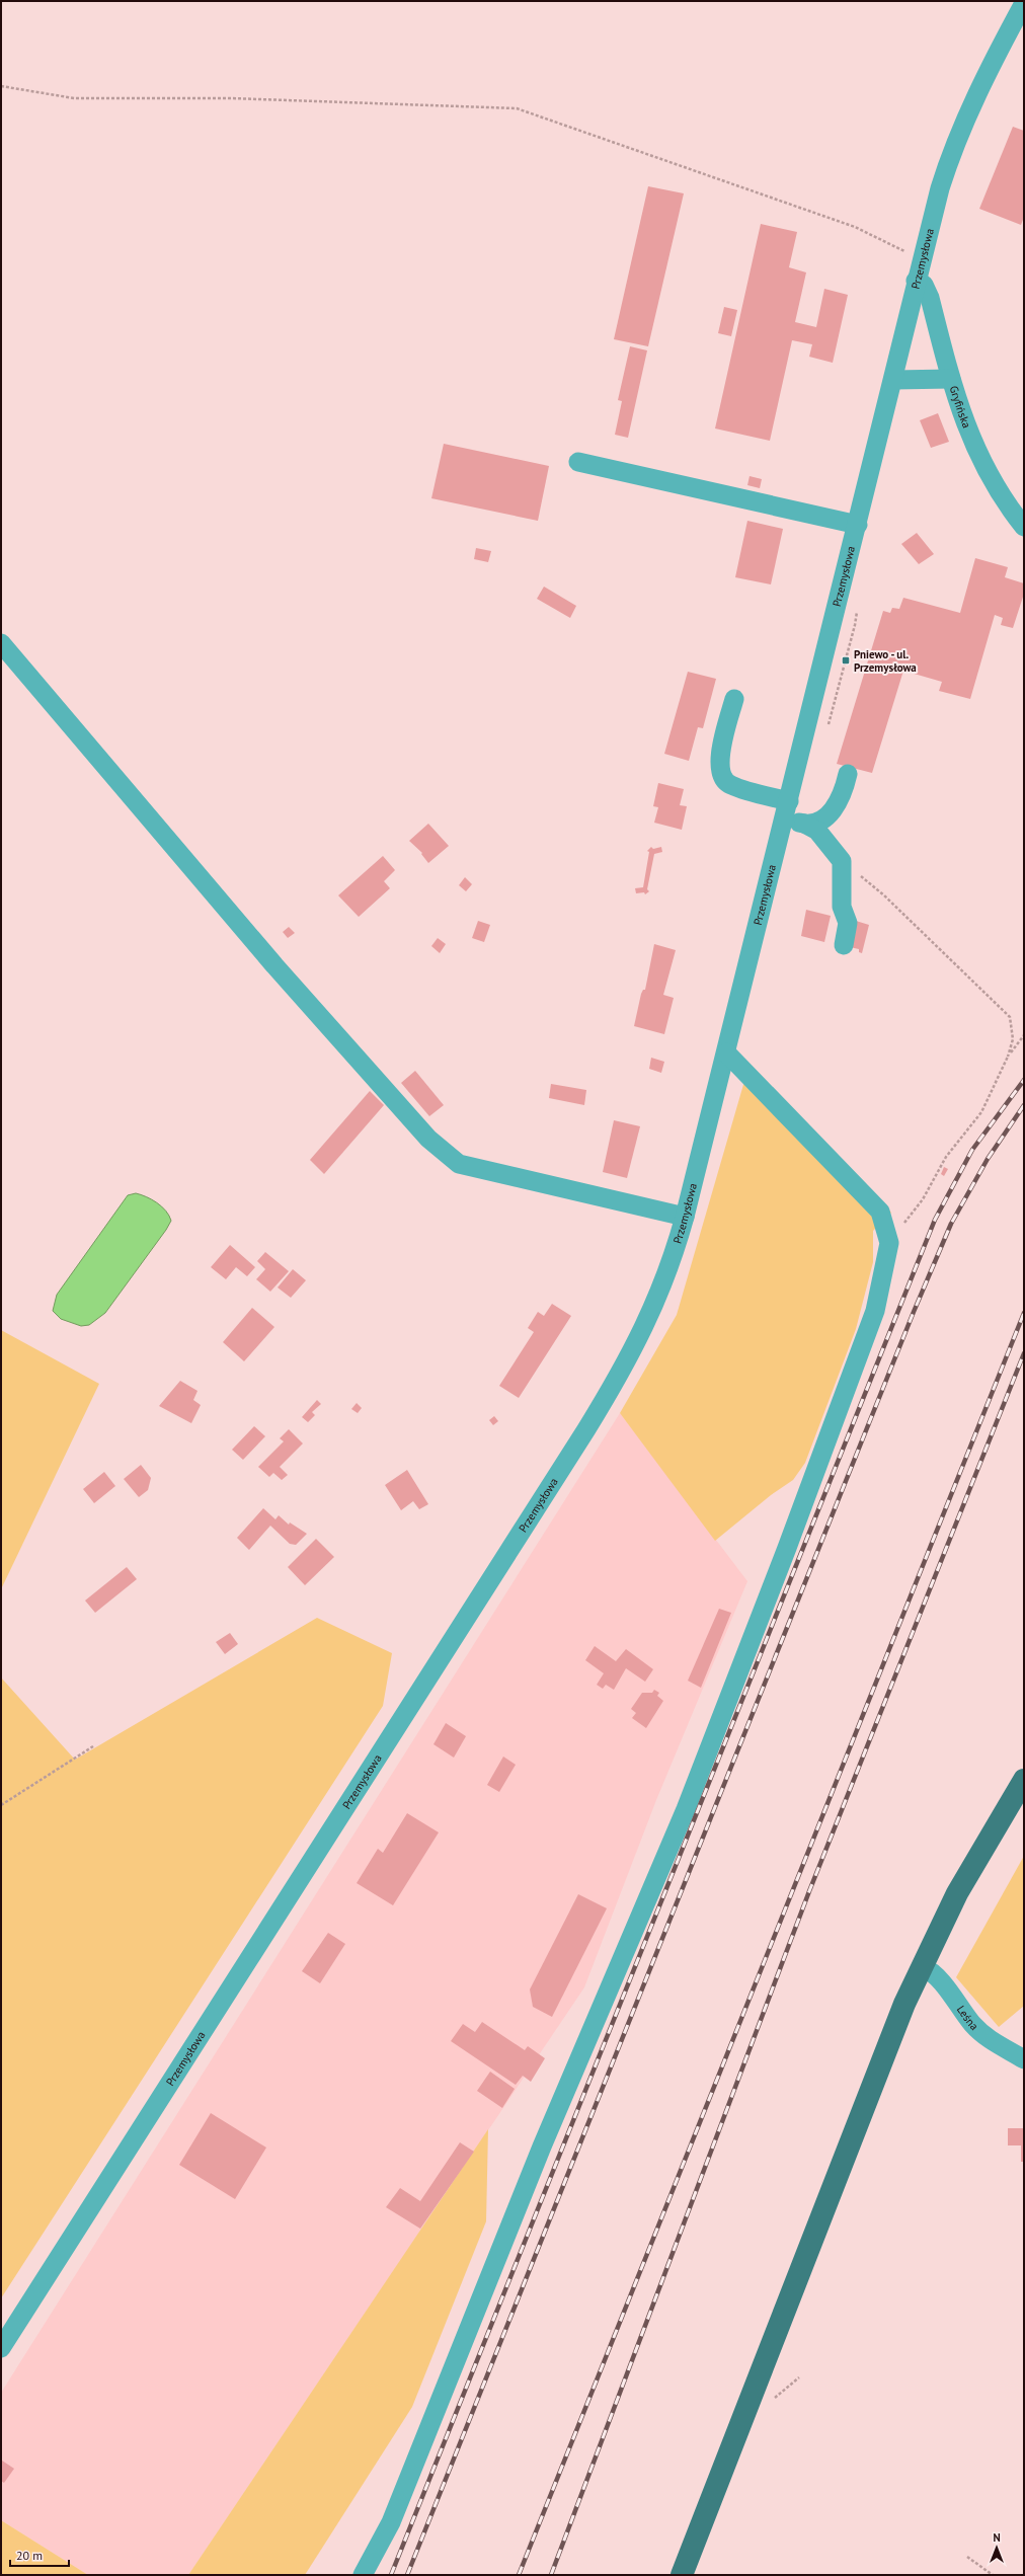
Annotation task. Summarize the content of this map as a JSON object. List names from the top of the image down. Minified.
{"streets":{"street":["Przemysłowa","Gryfińska","Leśna"]},"crossings":[["Przemysłowa","Gryfińska"]],"places":{"transit":["Pniewo - ul. Przemysłowa"]},"scale_bar":"20 m","north":"top"}
